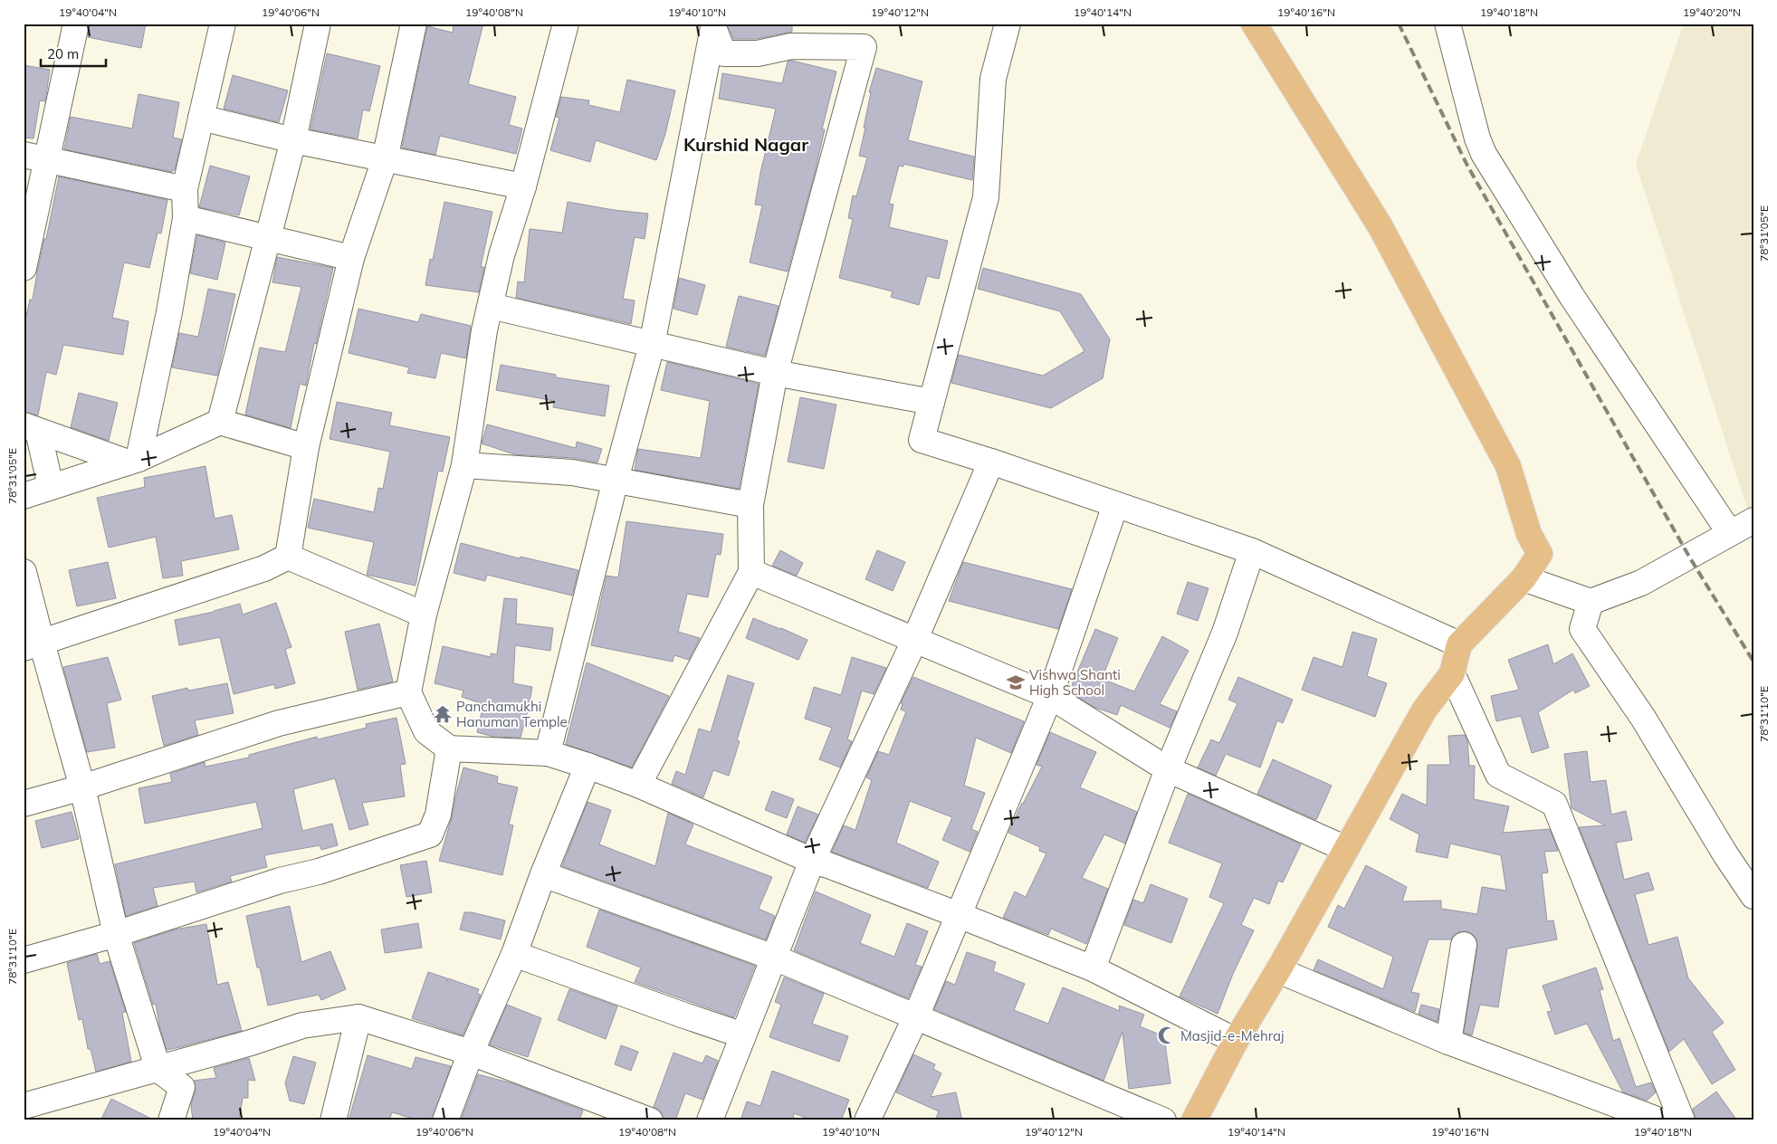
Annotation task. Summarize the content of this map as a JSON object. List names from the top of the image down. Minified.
{"districts":["Kurshid Nagar"],"places":{"school or university":["Vishwa Shanti High School"],"temple":["Panchamukhi Hanuman Temple"],"mosque":["Masjid-e-Mehraj"]},"scale_bar":"20 m","coordinates":["19°40'04\"N","19°40'06\"N","19°40'08\"N","19°40'10\"N","19°40'12\"N","19°40'14\"N","19°40'16\"N","19°40'18\"N","19°40'20\"N","78°31'05\"E","78°31'10\"E"]}
